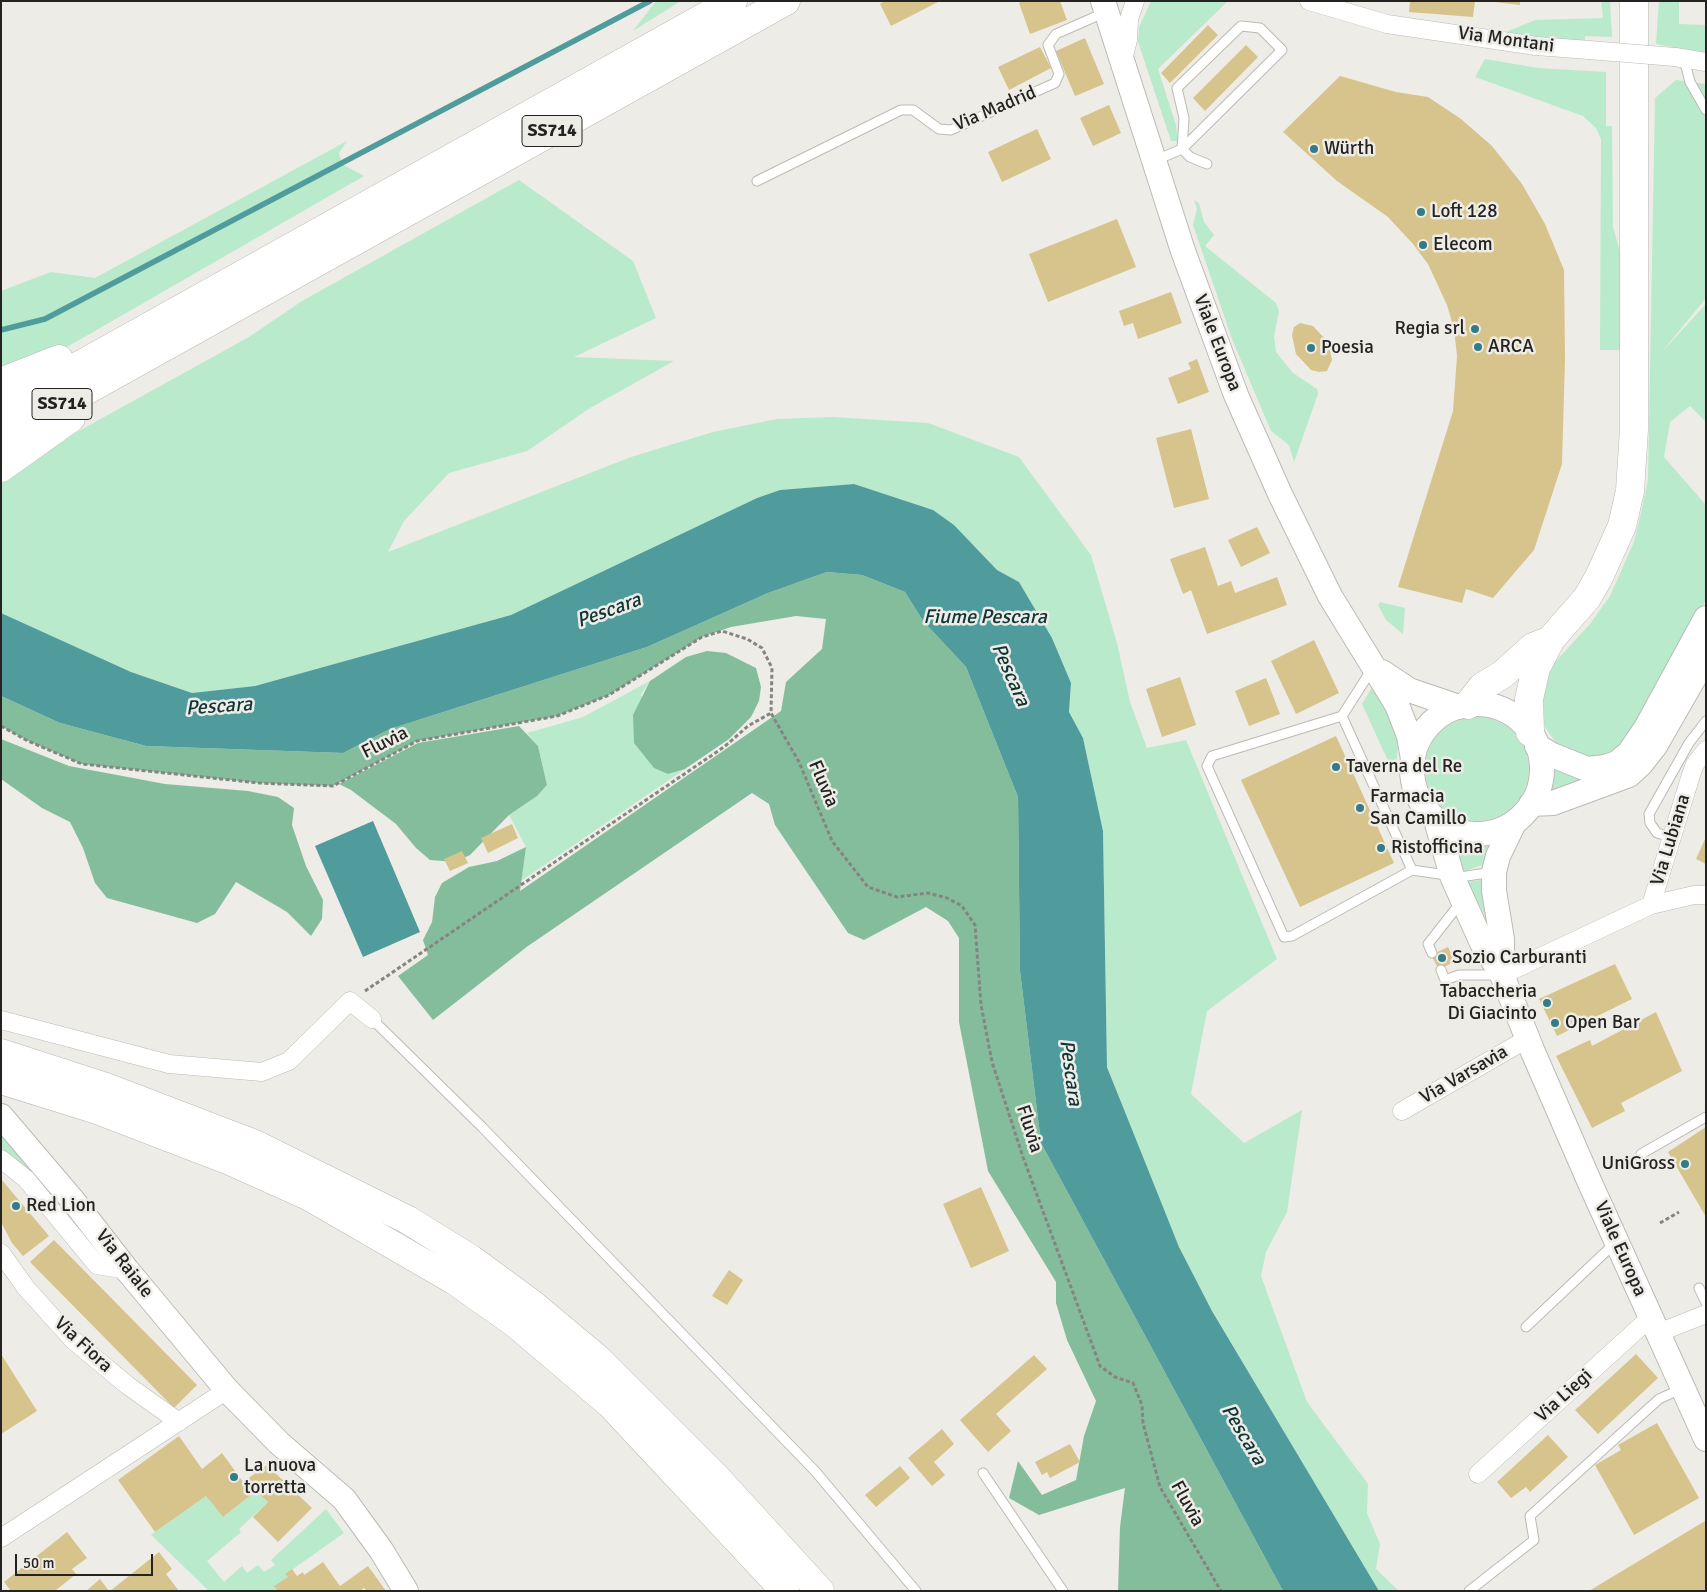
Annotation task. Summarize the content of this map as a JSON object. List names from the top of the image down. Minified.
{"streets":{"highway":["SS714"],"main road":["Viale Europa","Via Raiale"],"street":["Via Montani","Via Lubiana","Via Varsavia","Via Fiora","Via Liegi"],"lane":["Via Madrid"],"path":["Fluvia"]},"crossings":[["Via Madrid","Viale Europa"],["Viale Europa","Via Varsavia"],["Viale Europa","Via Liegi"]],"water":["Pescara","Fiume Pescara"],"places":["Würth","Loft 128","Elecom","Regia srl","ARCA","Poesia","Taverna del Re","Farmacia San Camillo","Ristofficina","Sozio Carburanti","Tabaccheria Di Giacinto","Open Bar","UniGross","Red Lion","La nuova torretta"],"scale_bar":"50 m"}
